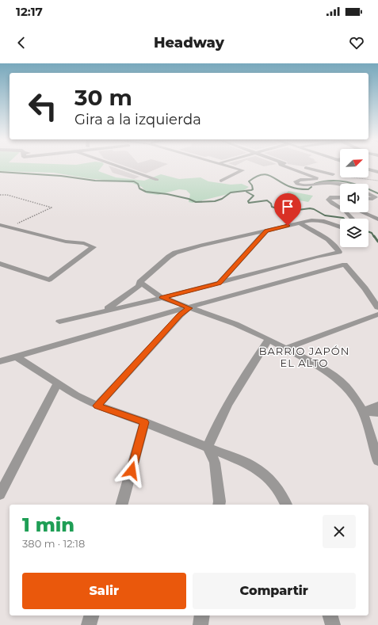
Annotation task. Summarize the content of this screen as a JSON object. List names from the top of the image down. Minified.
{"districts":["BARRIO JAPÓN EL ALTO"],"north":"top right","page":{"status":"12:17","header":"Headway","turn":["30 m","Gira a la izquierda"],"heading":["1 min","380 m · 12:18"],"buttons":["Salir","Compartir"]}}
